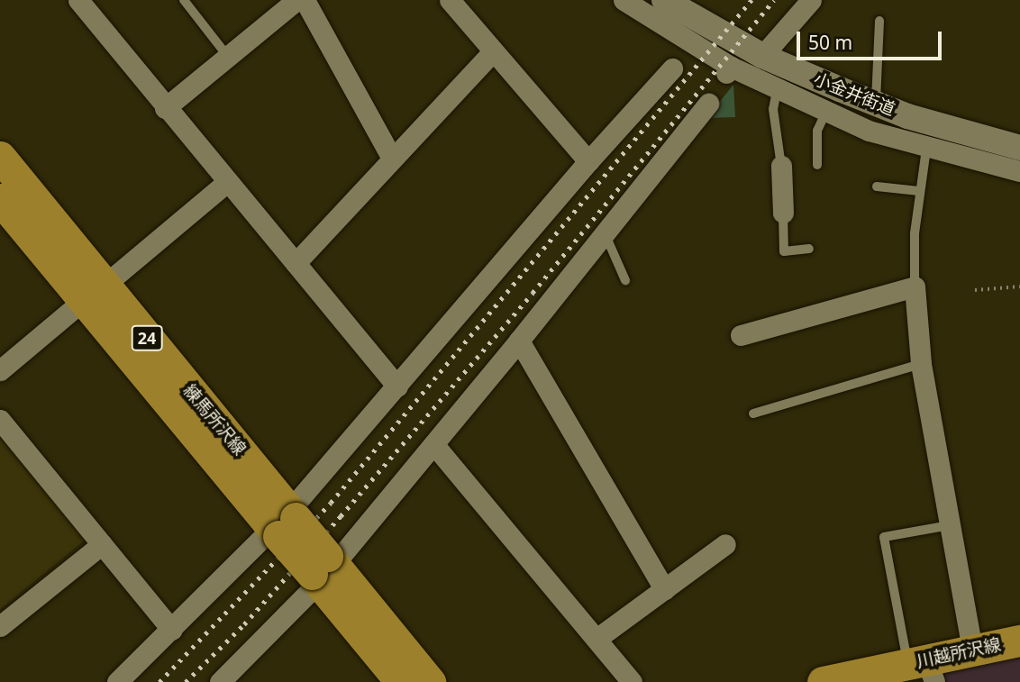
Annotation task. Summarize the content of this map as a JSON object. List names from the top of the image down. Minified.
{"streets":{"main road":["24","練馬所沢線","川越所沢線"],"street":["小金井街道"]},"scale_bar":"50 m"}
